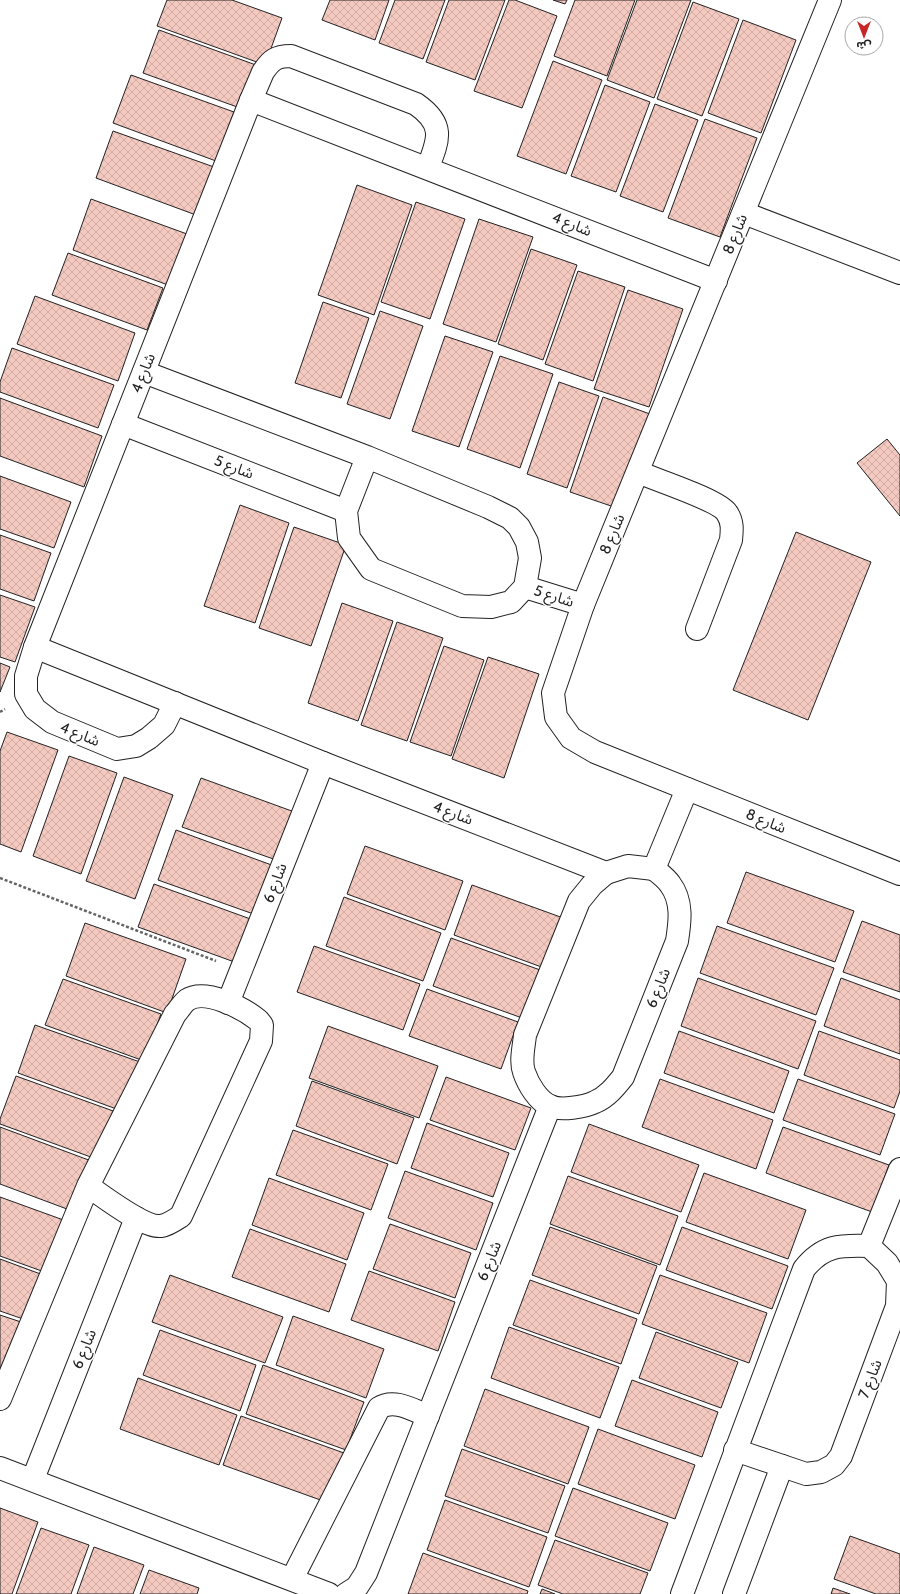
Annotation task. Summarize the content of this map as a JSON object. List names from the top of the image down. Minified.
{"streets":{"street":["شارع 4","شارع 8","شارع 5","شارع 6","شارع 7"]},"crossings":[["شارع 4","شارع 8"],["شارع 4","شارع 5"],["شارع 4","شارع 6"],["شارع 8","شارع 5"]],"north":"bottom"}
